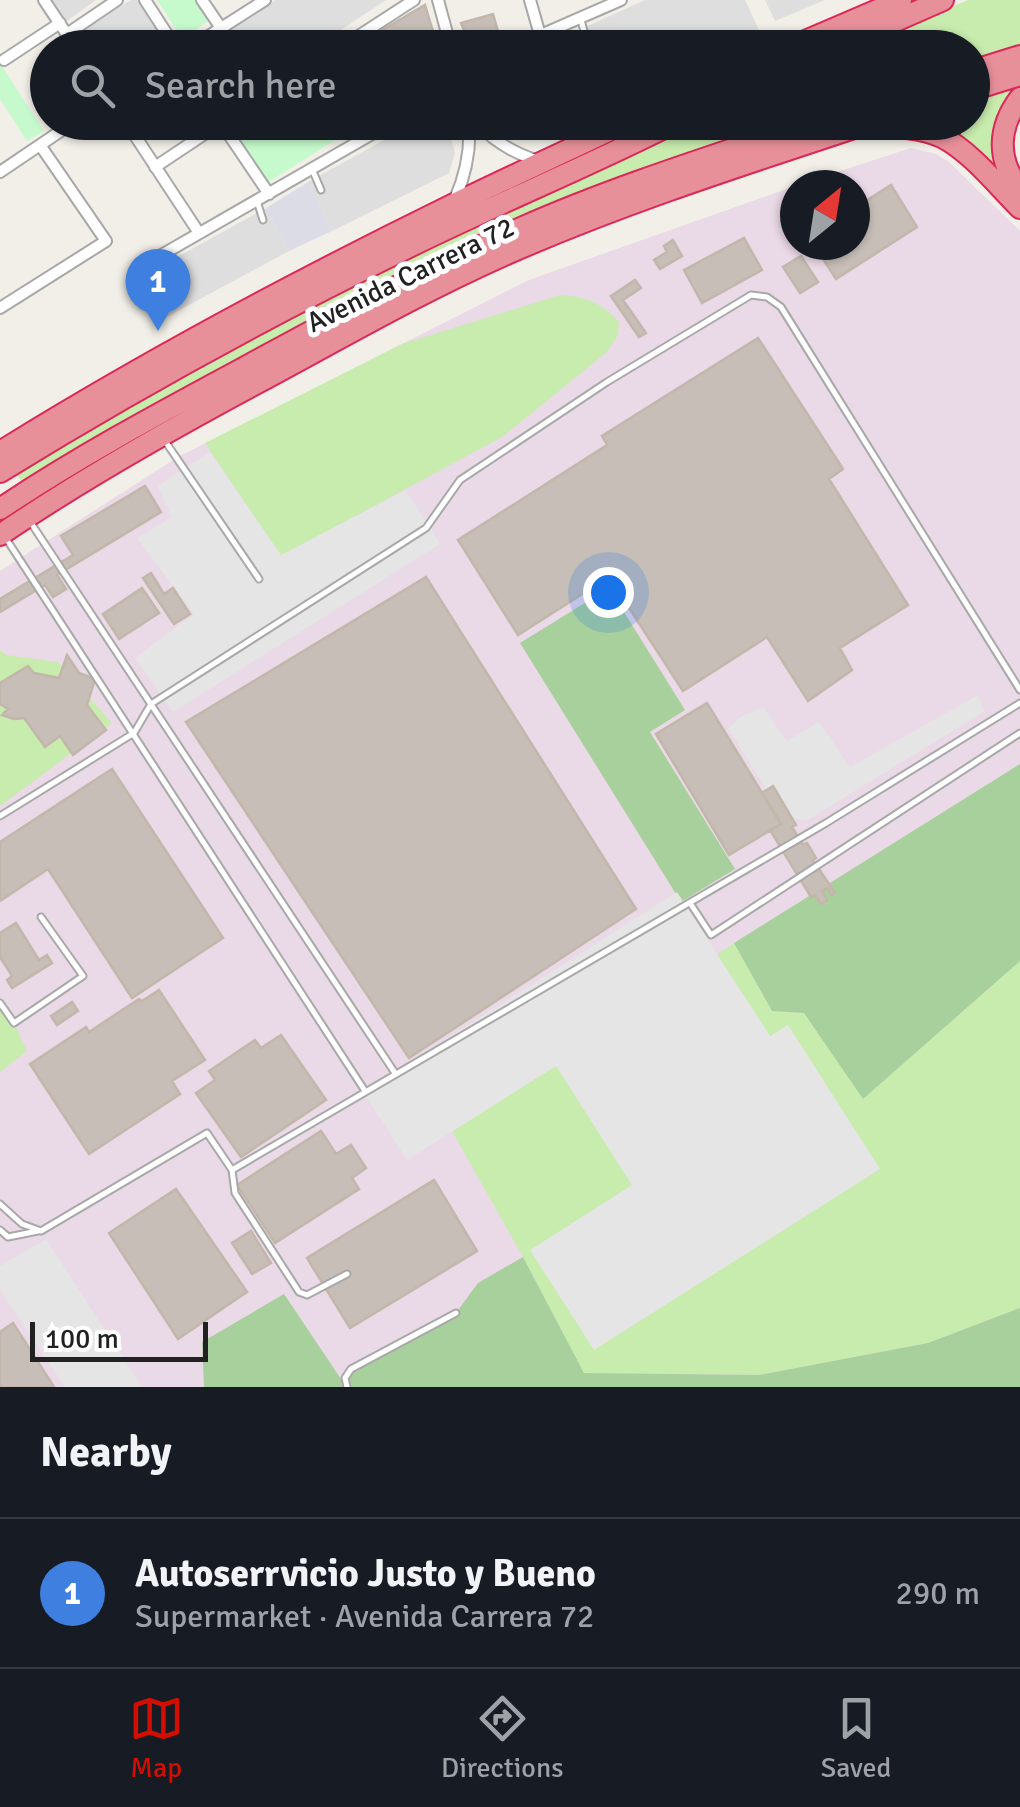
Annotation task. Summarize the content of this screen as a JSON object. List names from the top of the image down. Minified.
{"streets":{"highway":["Avenida Carrera 72"]},"scale_bar":"100 m","north":"top right","page":{"search":"Search here","pins":"1","scale":"100 m","heading":"Nearby","list":[{"mark":"1","name":"Autoserrvicio Justo y Bueno","note":"Supermarket · Avenida Carrera 72","value":"290 m"}],"nav":["Map","Directions","Saved"]}}
